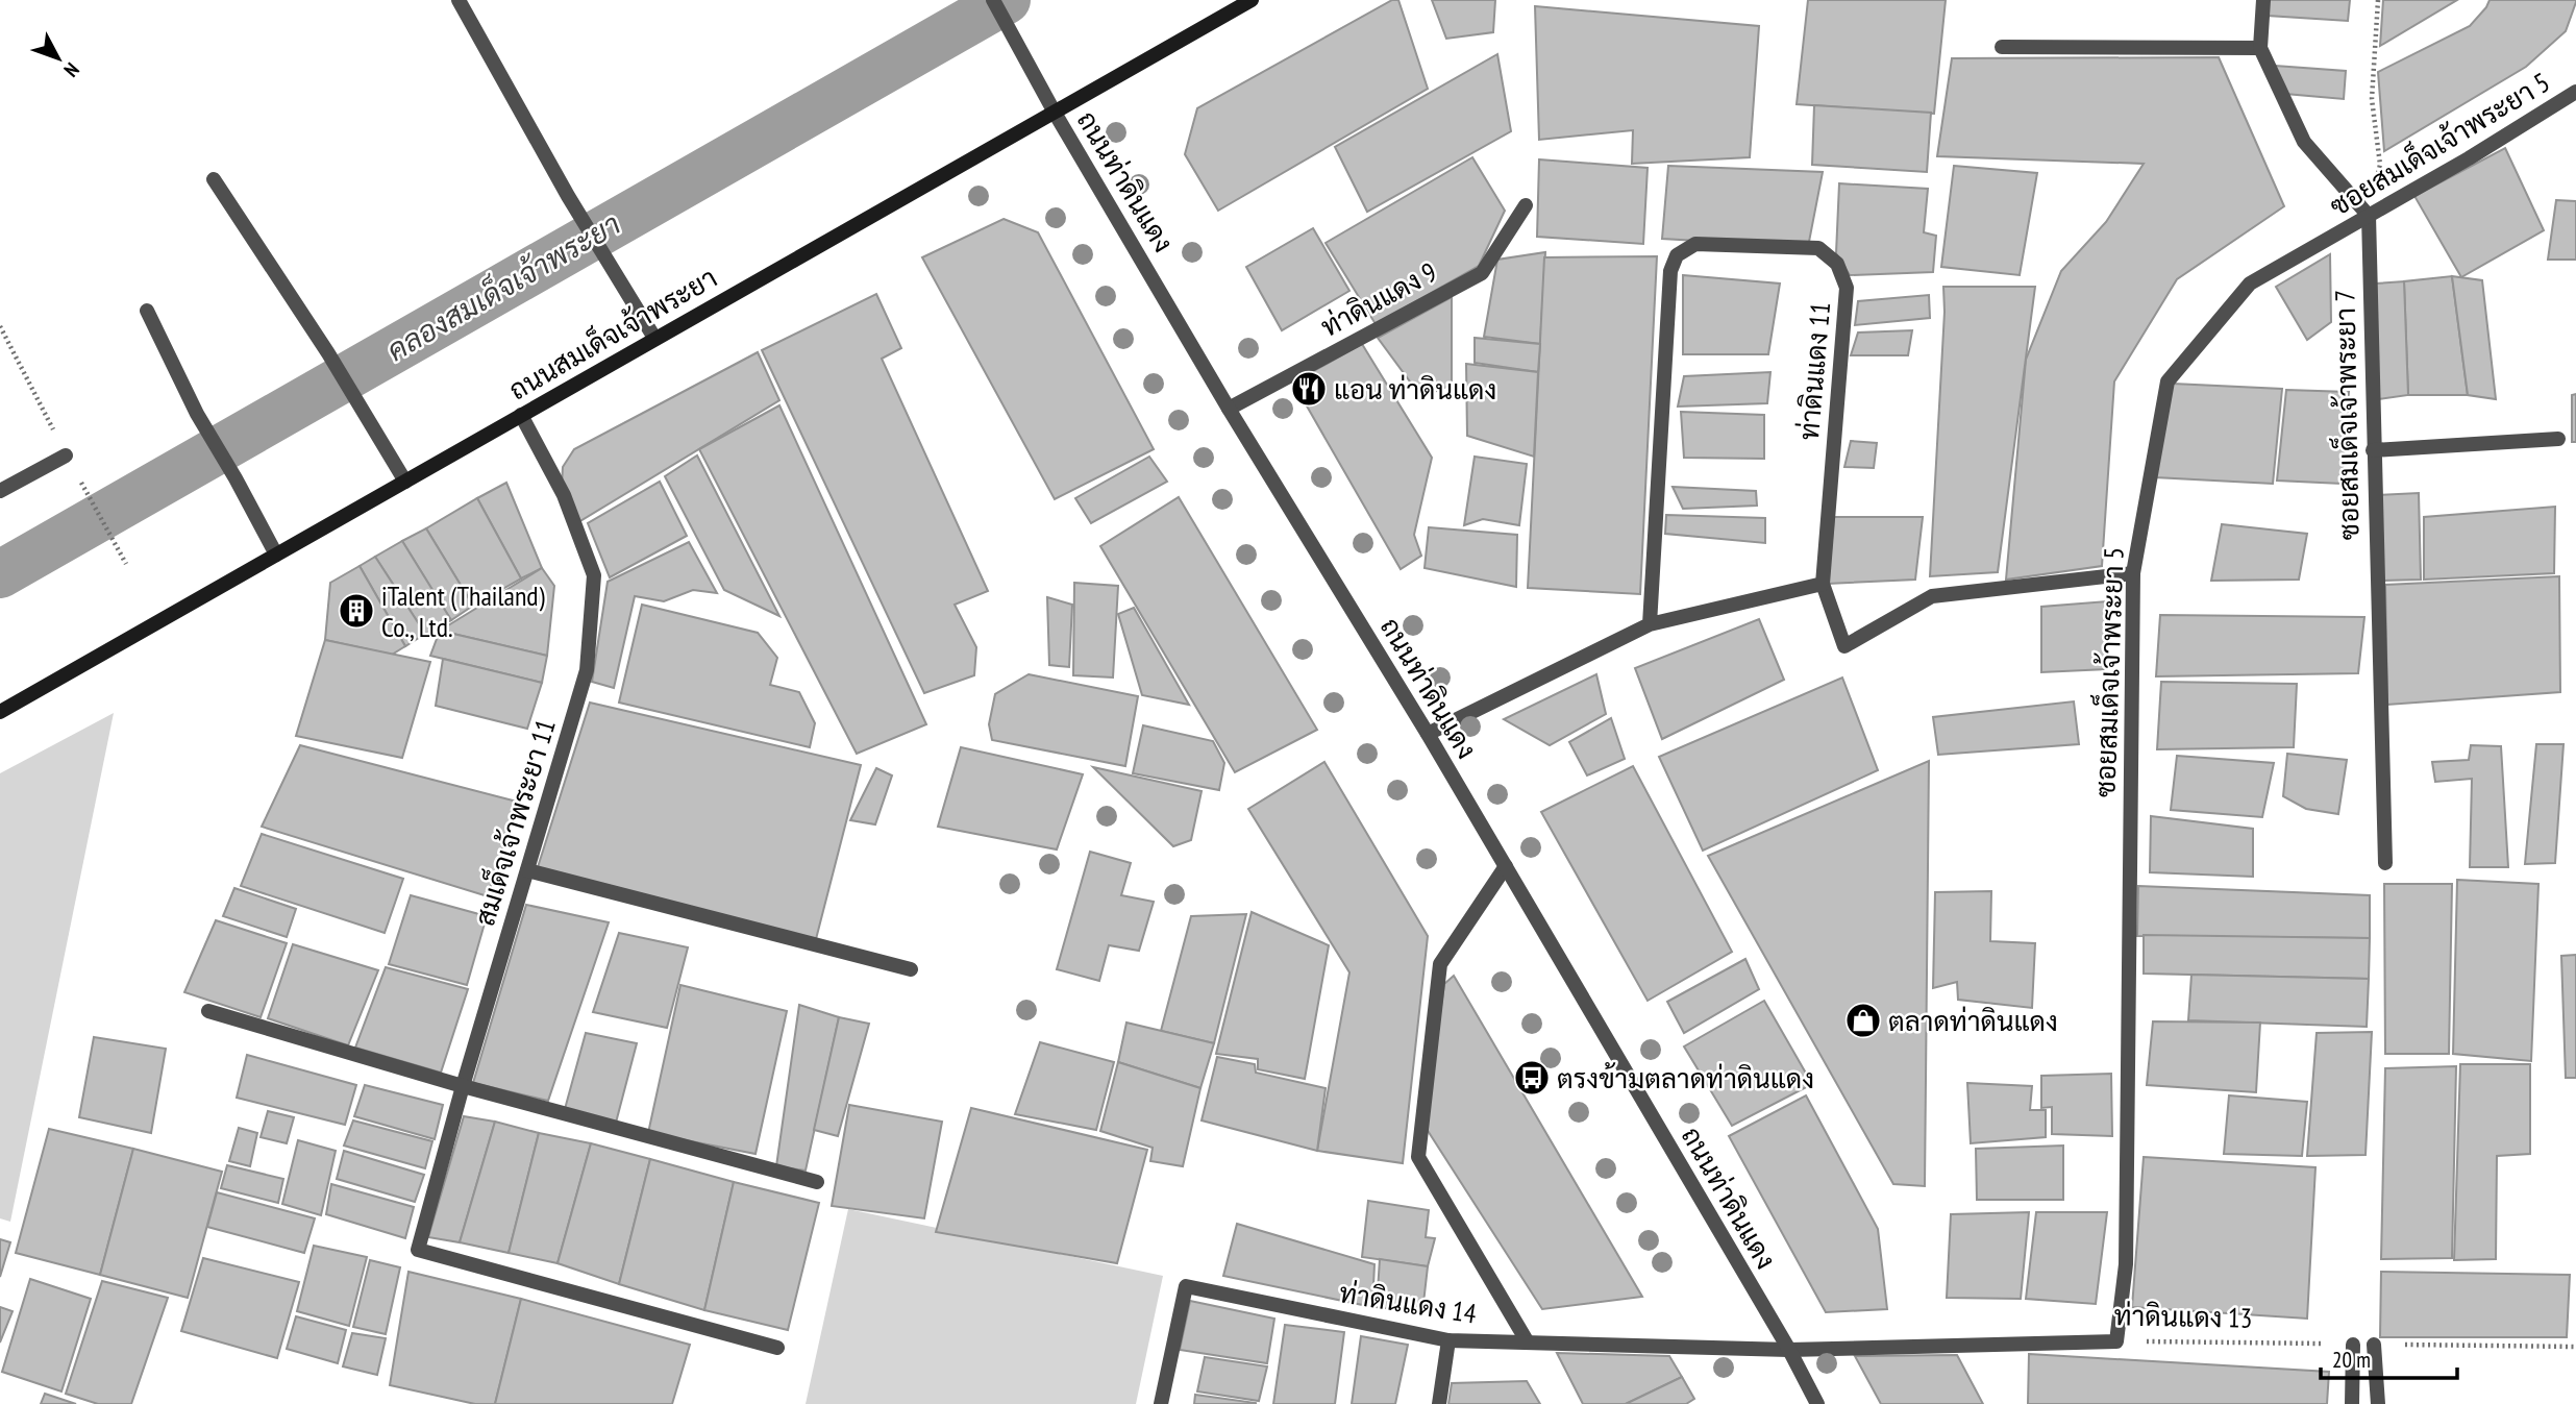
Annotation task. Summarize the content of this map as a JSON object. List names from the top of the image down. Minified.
{"streets":{"main road":["ถนนสมเด็จเจ้าพระยา"],"street":["ซอยสมเด็จเจ้าพระยา 5","ถนนท่าดินแดง","ท่าดินแดง 9","ท่าดินแดง 11","ซอยสมเด็จเจ้าพระยา 7","สมเด็จเจ้าพระยา 11","ท่าดินแดง 14","ท่าดินแดง 13"]},"crossings":[["ซอยสมเด็จเจ้าพระยา 5","ซอยสมเด็จเจ้าพระยา 7"],["ซอยสมเด็จเจ้าพระยา 5","ท่าดินแดง 13"],["ถนนท่าดินแดง","ท่าดินแดง 9"],["ถนนท่าดินแดง","ถนนสมเด็จเจ้าพระยา"],["ถนนท่าดินแดง","ท่าดินแดง 14"],["ถนนท่าดินแดง","ท่าดินแดง 13"],["ถนนสมเด็จเจ้าพระยา","สมเด็จเจ้าพระยา 11"],["ท่าดินแดง 14","ท่าดินแดง 13"]],"water":["คลองสมเด็จเจ้าพระยา"],"places":{"restaurant":["แอน ท่าดินแดง"],"building":["iTalent (Thailand) Co., Ltd."],"shop":["ตลาดท่าดินแดง"],"bus stop":["ตรงข้ามตลาดท่าดินแดง"]},"scale_bar":"20 m","north":"bottom right"}
